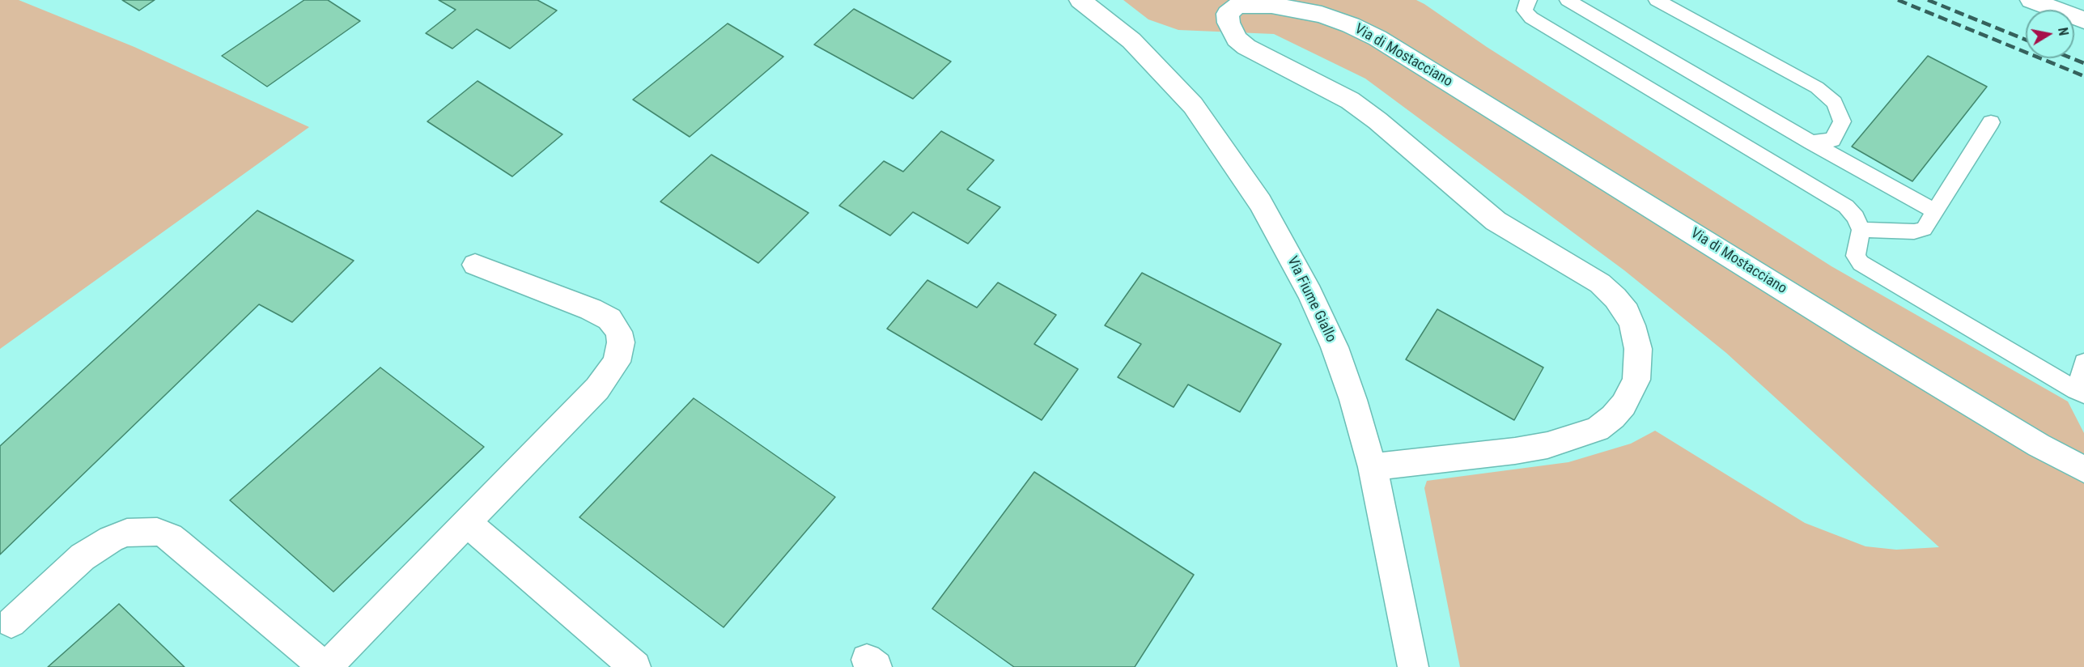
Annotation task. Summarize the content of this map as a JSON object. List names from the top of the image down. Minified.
{"streets":{"street":["Via di Mostacciano","Via Fiume Giallo"]},"crossings":[["Via di Mostacciano","Via Fiume Giallo"]],"north":"right"}
